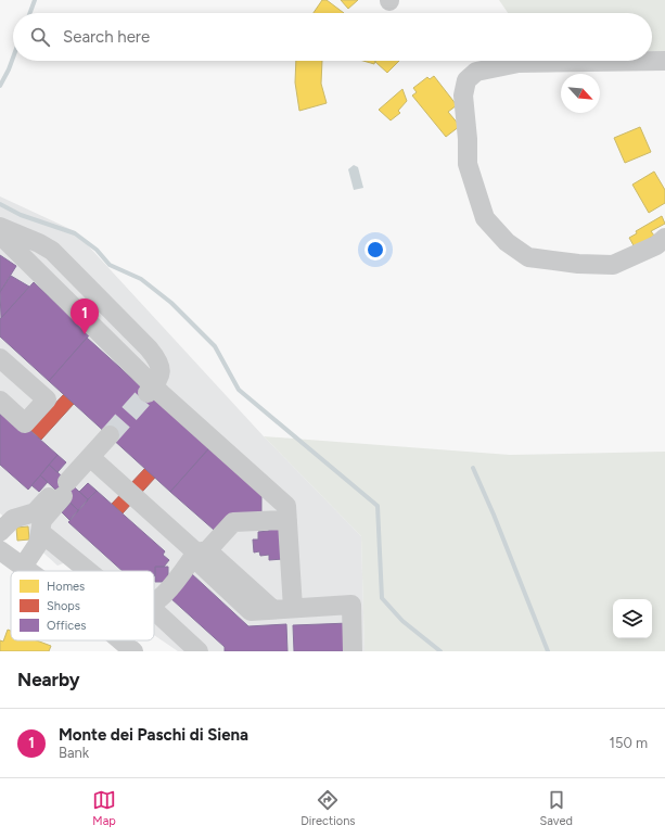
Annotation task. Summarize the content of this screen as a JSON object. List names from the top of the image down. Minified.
{"legend":["Homes","Shops","Offices"],"north":"bottom right","page":{"search":"Search here","pins":"1","heading":"Nearby","list":[{"mark":"1","name":"Monte dei Paschi di Siena","note":"Bank","value":"150 m"}],"nav":["Map","Directions","Saved"]}}
